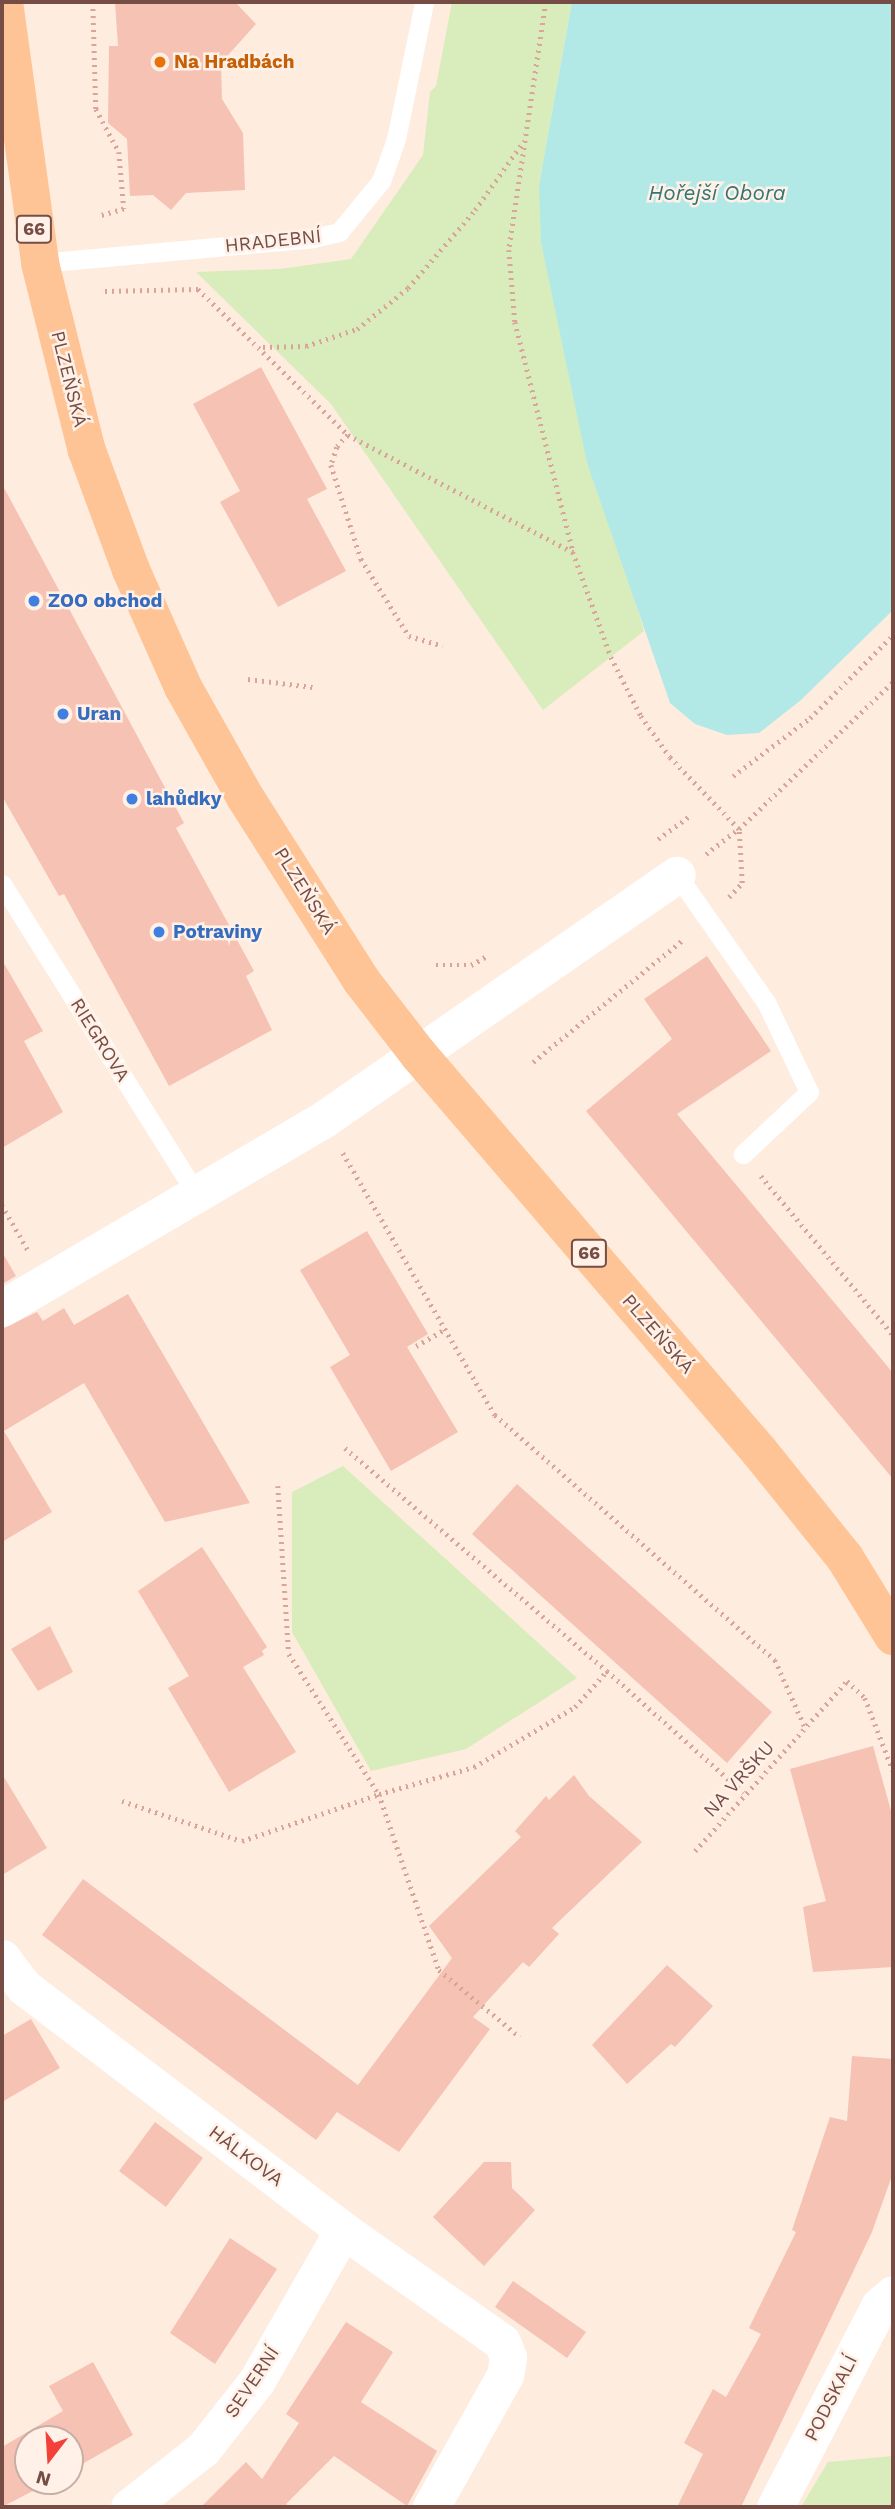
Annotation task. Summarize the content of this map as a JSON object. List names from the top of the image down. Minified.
{"streets":{"main road":["66","PLZEŇSKÁ"],"street":["HÁLKOVA","SEVERNÍ","PODSKALÍ"],"lane":["HRADEBNÍ","RIEGROVA"],"path":["NA VRŠKU"]},"crossings":[["HRADEBNÍ","PLZEŇSKÁ"],["HÁLKOVA","SEVERNÍ"]],"water":["Hořejší Obora"],"places":["Na Hradbách","ZOO obchod","Uran","lahůdky","Potraviny"],"north":"bottom"}
